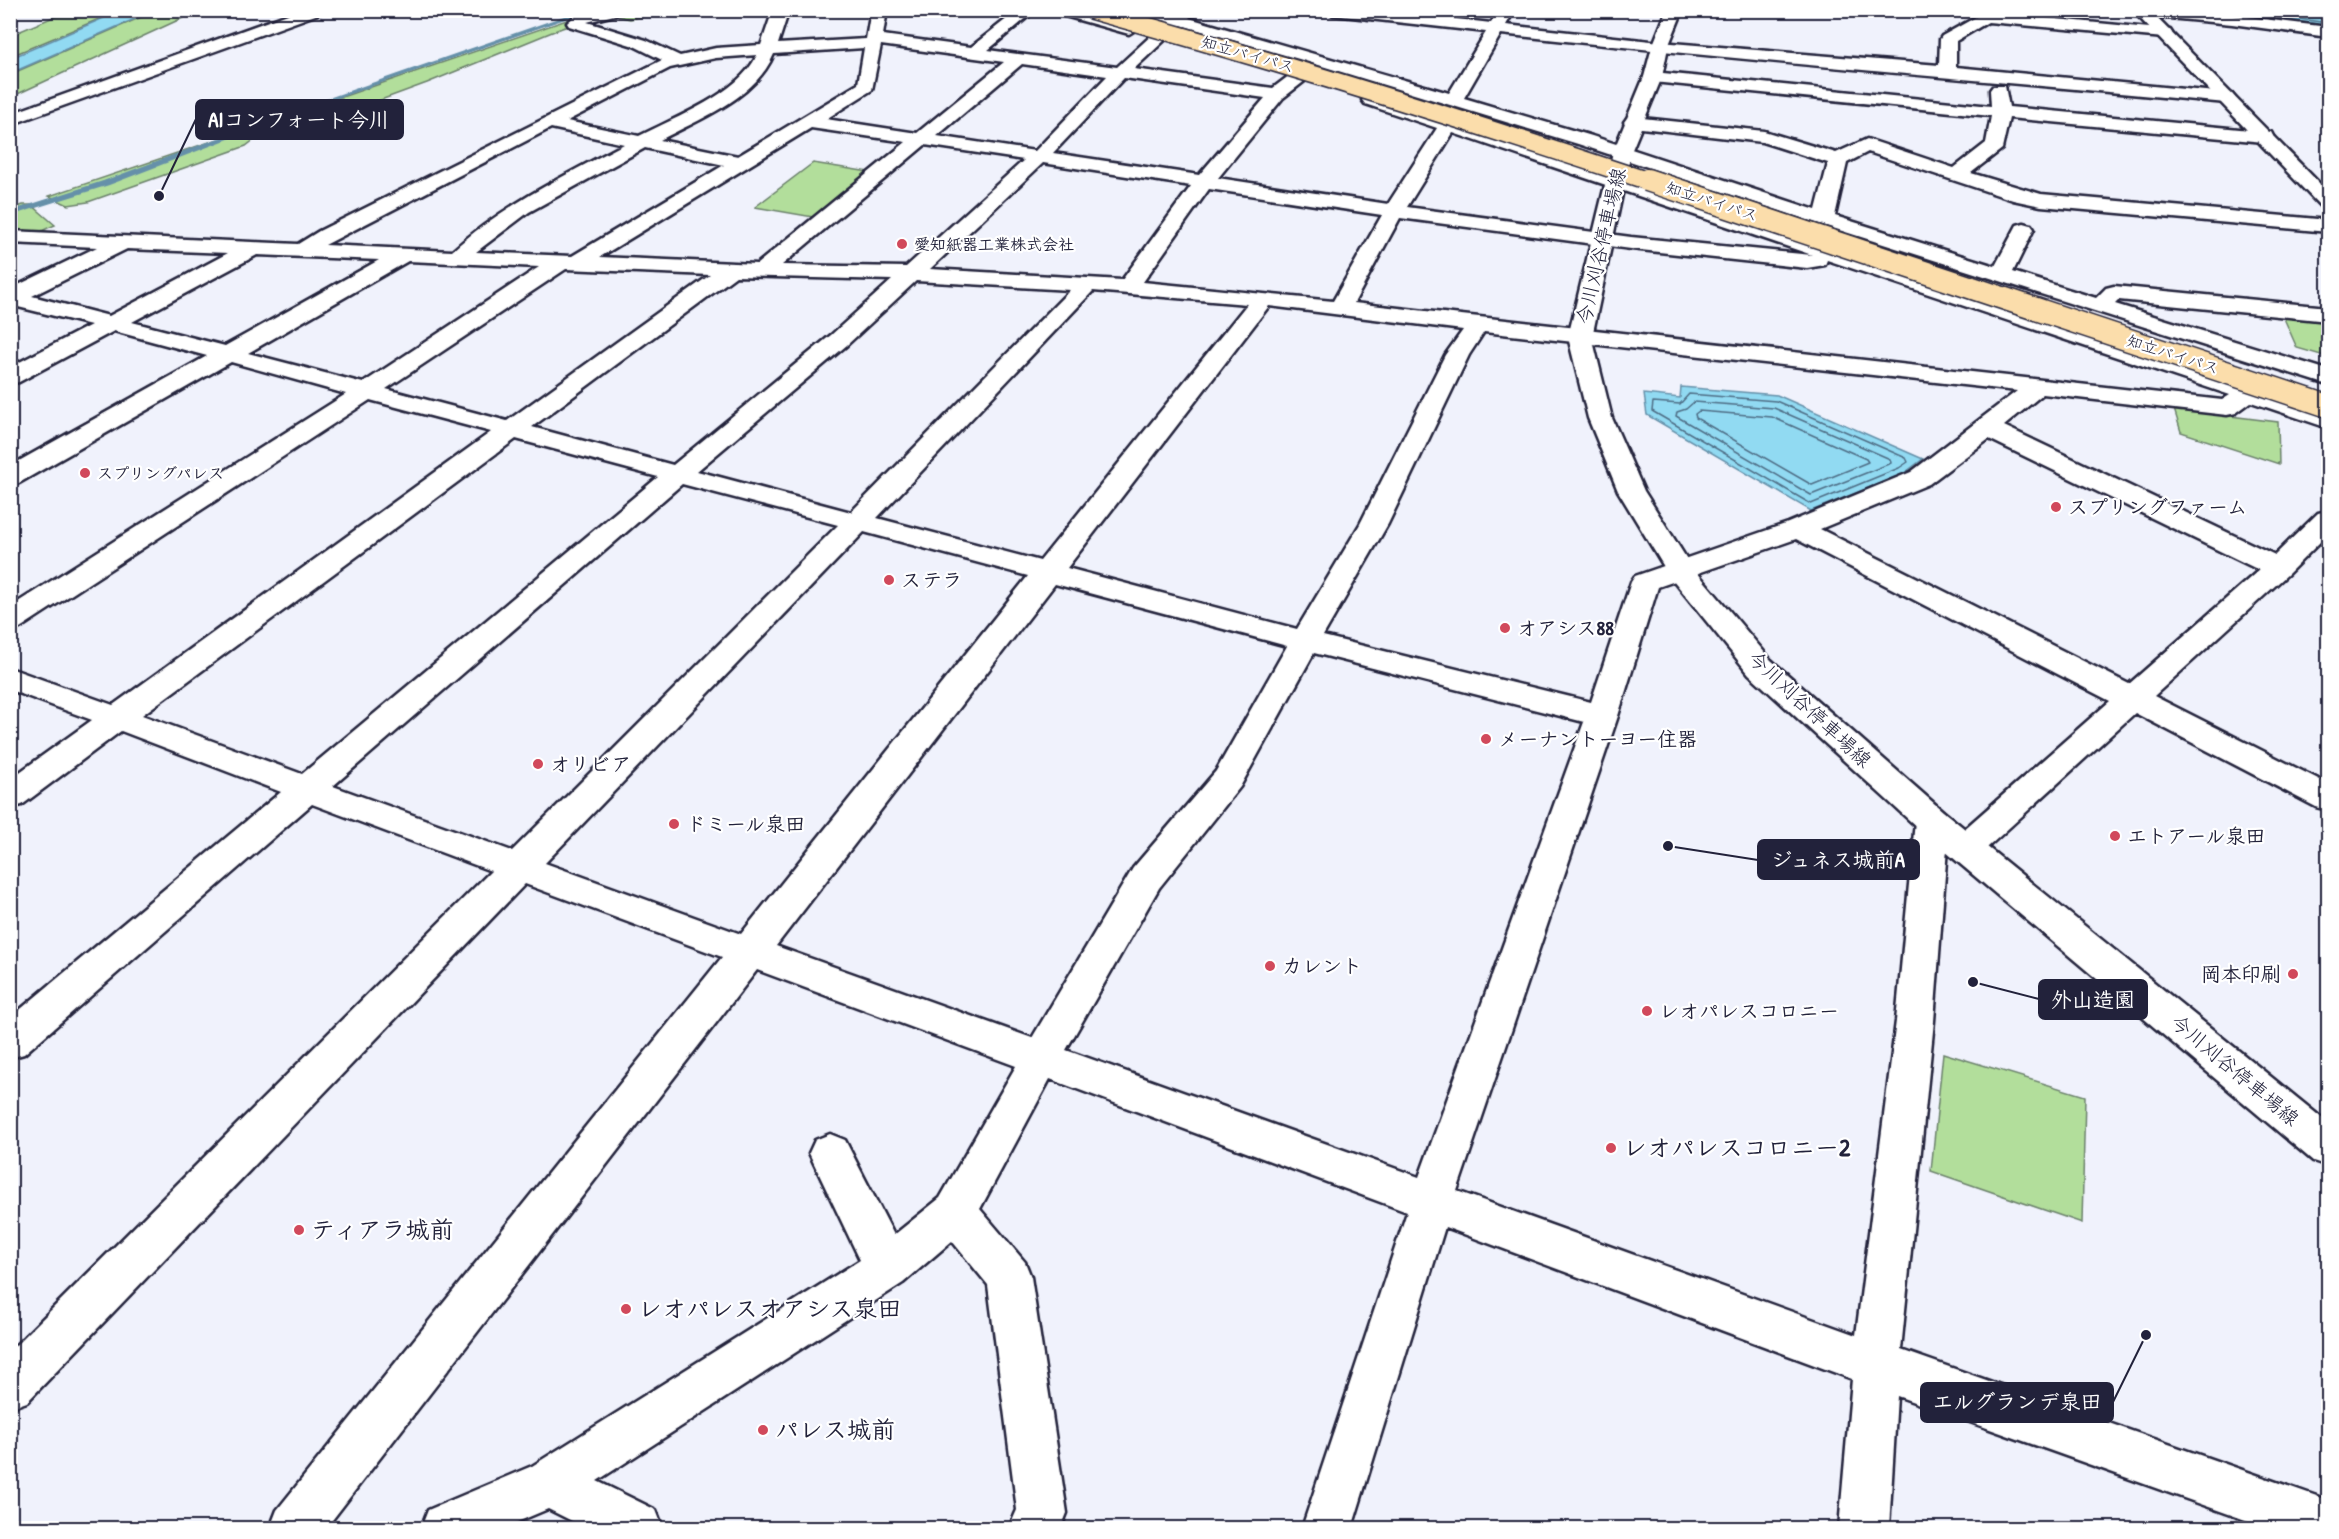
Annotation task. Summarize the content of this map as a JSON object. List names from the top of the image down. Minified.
{"streets":{"highway":["知立バイパス"],"street":["今川刈谷停車場線"]},"places":["AIコンフォート今川","愛知紙器工業株式会社","スプリングパレス","スプリングファーム","ステラ","オアシス88","メーナントーヨー住器","オリビア","ドミール泉田","エトアール泉田","ジュネス城前A","カレント","岡本印刷","外山造園","レオパレスコロニー","レオパレスコロニー2","ティアラ城前","レオパレスオアシス泉田","エルグランデ泉田","パレス城前"]}
